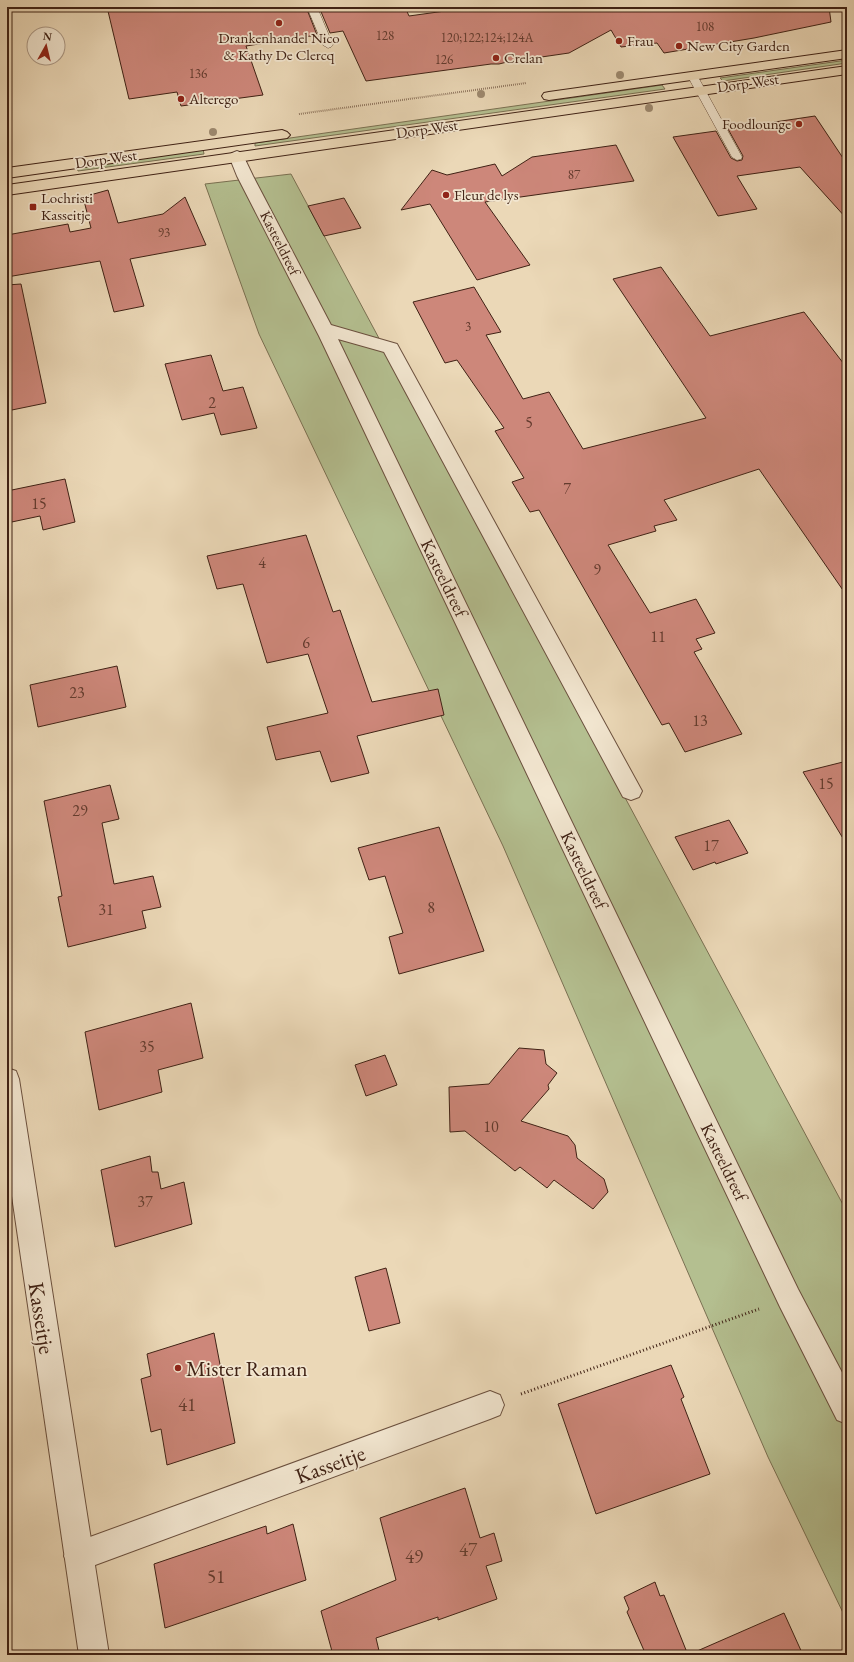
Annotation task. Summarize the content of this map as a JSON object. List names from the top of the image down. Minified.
{"streets":{"main road":["Dorp-West"],"street":["Kasteeldreef","Kasseitje"]},"crossings":[["Dorp-West","Kasteeldreef"]],"places":{"other":["Drankenhandel Nico & Kathy De Clercq","Frau","New City Garden","Crelan","Alterego","Foodlounge","Fleur de lys","Mister Raman"],"transit":["Lochristi Kasseitje"]},"house_numbers":["108","128","120;122;124;124A","126","136","87","93","3","2","5","7","15","4","9","11","6","23","13","15","29","17","8","31","35","10","37","41","47","49","51"],"north":"top"}
